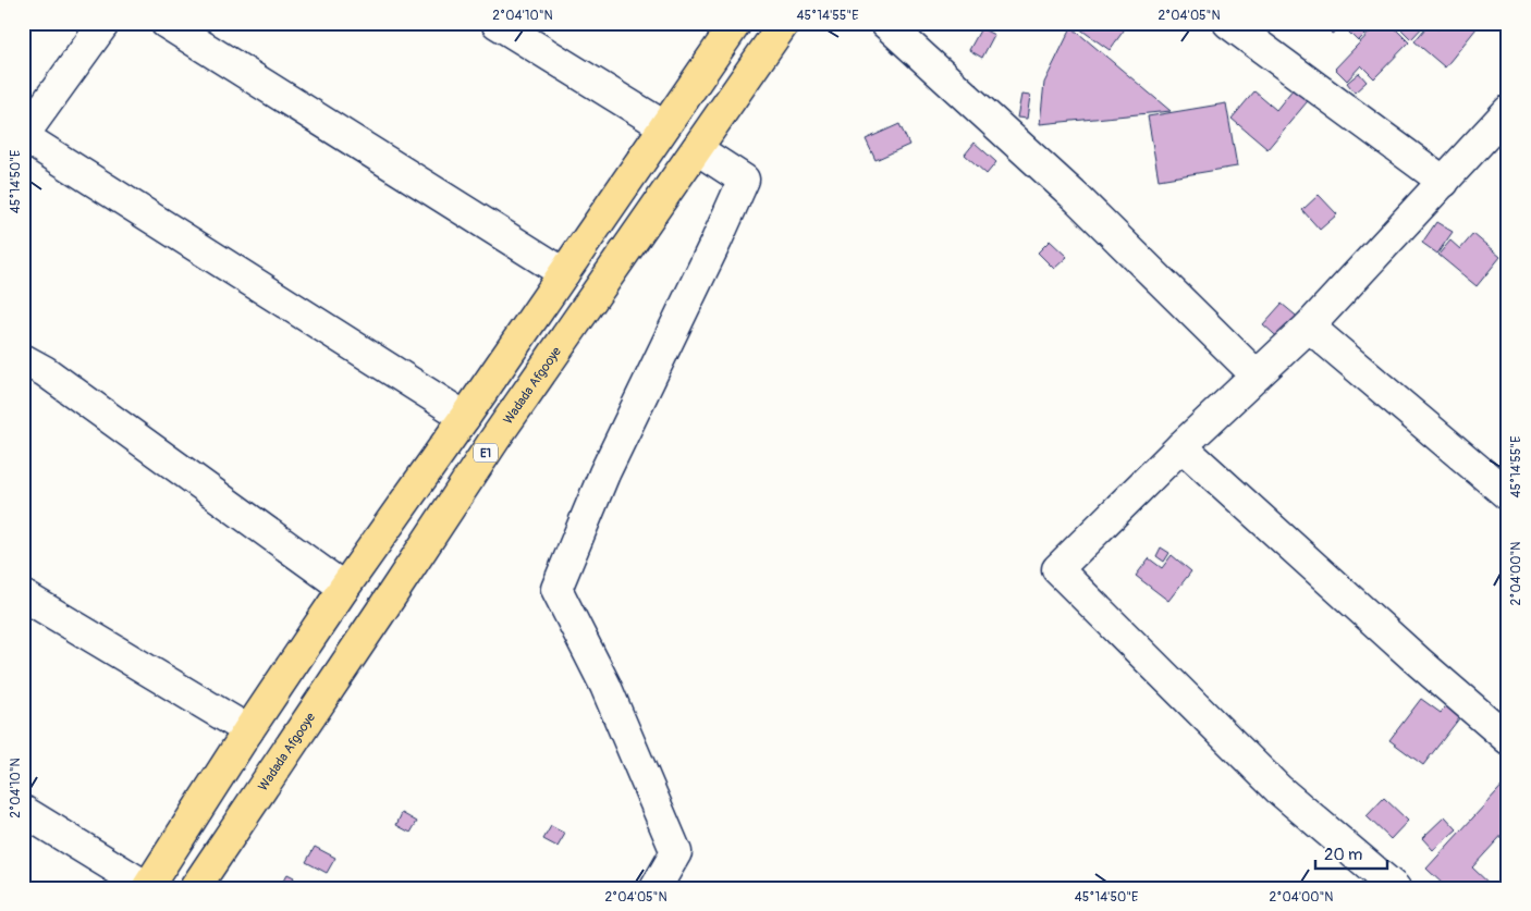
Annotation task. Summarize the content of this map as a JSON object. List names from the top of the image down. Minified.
{"streets":{"highway":["Wadada Afgooye","E1"]},"scale_bar":"20 m","coordinates":["2°04'10\"N","45°14'55\"E","2°04'05\"N","45°14'50\"E","2°04'00\"N"]}
